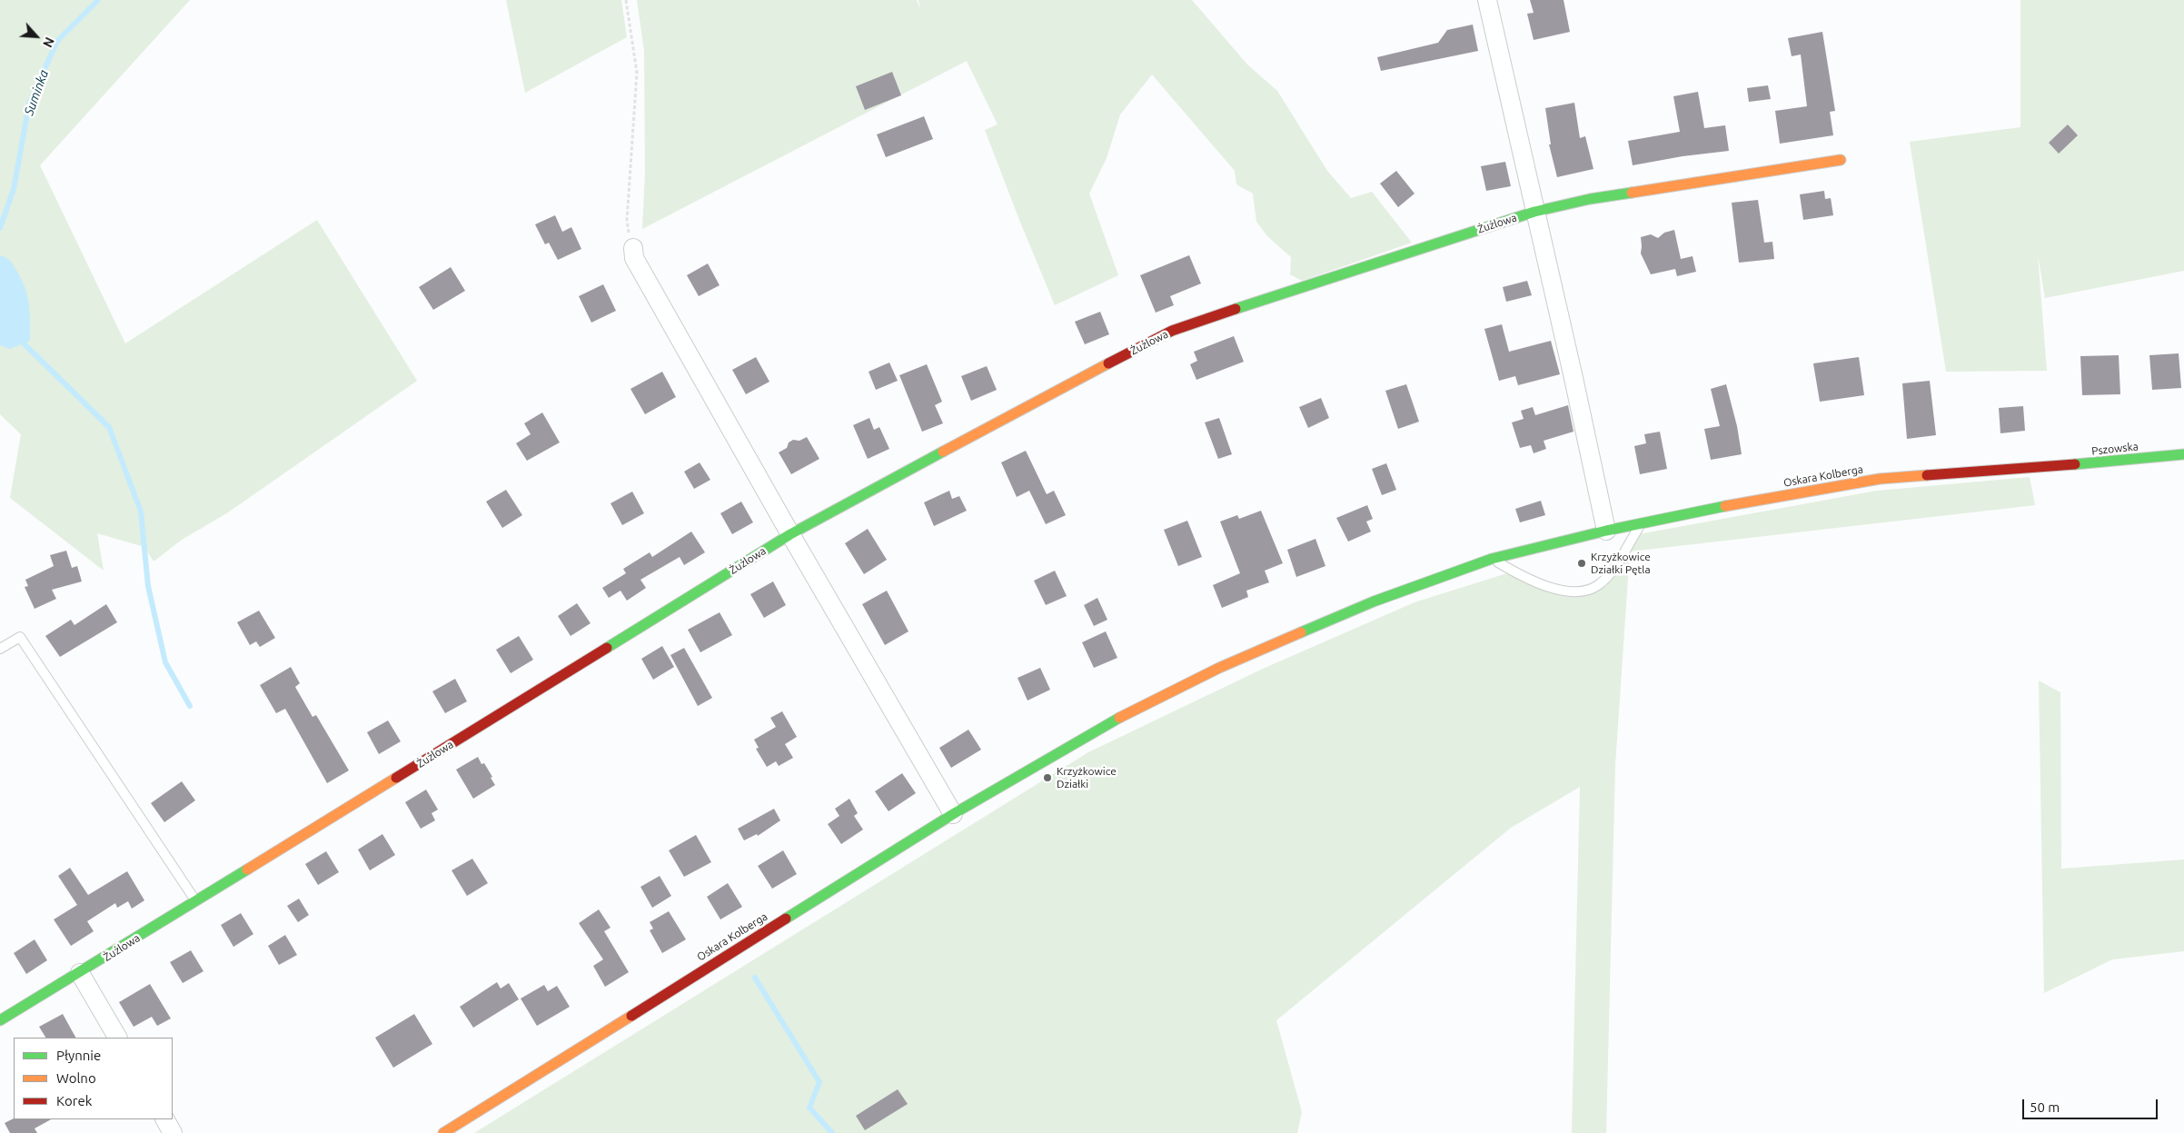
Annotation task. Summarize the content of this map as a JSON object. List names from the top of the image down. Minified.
{"streets":{"street":["Żużlowa","Pszowska","Oskara Kolberga"]},"crossings":[["Pszowska","Oskara Kolberga"]],"water":["Suminka"],"places":["Krzyżkowice Działki Pętla","Krzyżkowice Działki"],"legend":["Płynnie","Wolno","Korek"],"scale_bar":"50 m","north":"bottom right"}
